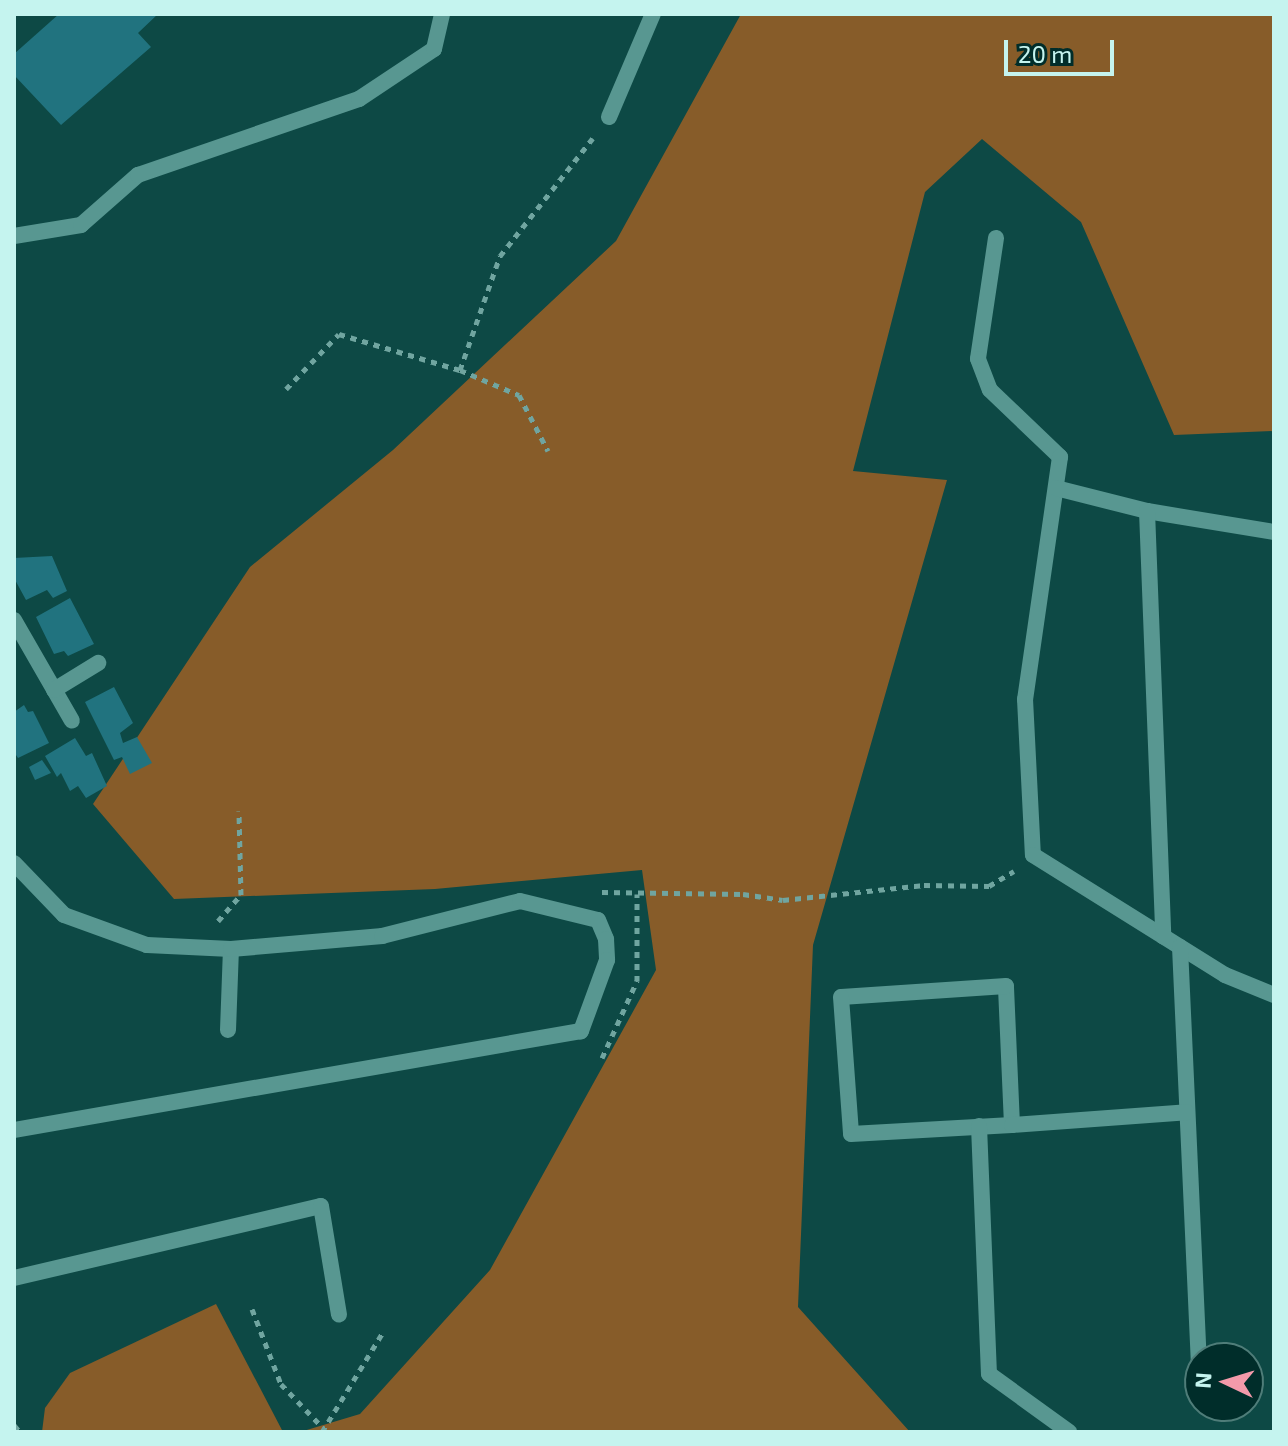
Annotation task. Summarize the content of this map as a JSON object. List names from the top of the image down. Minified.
{"scale_bar":"20 m","north":"left"}
